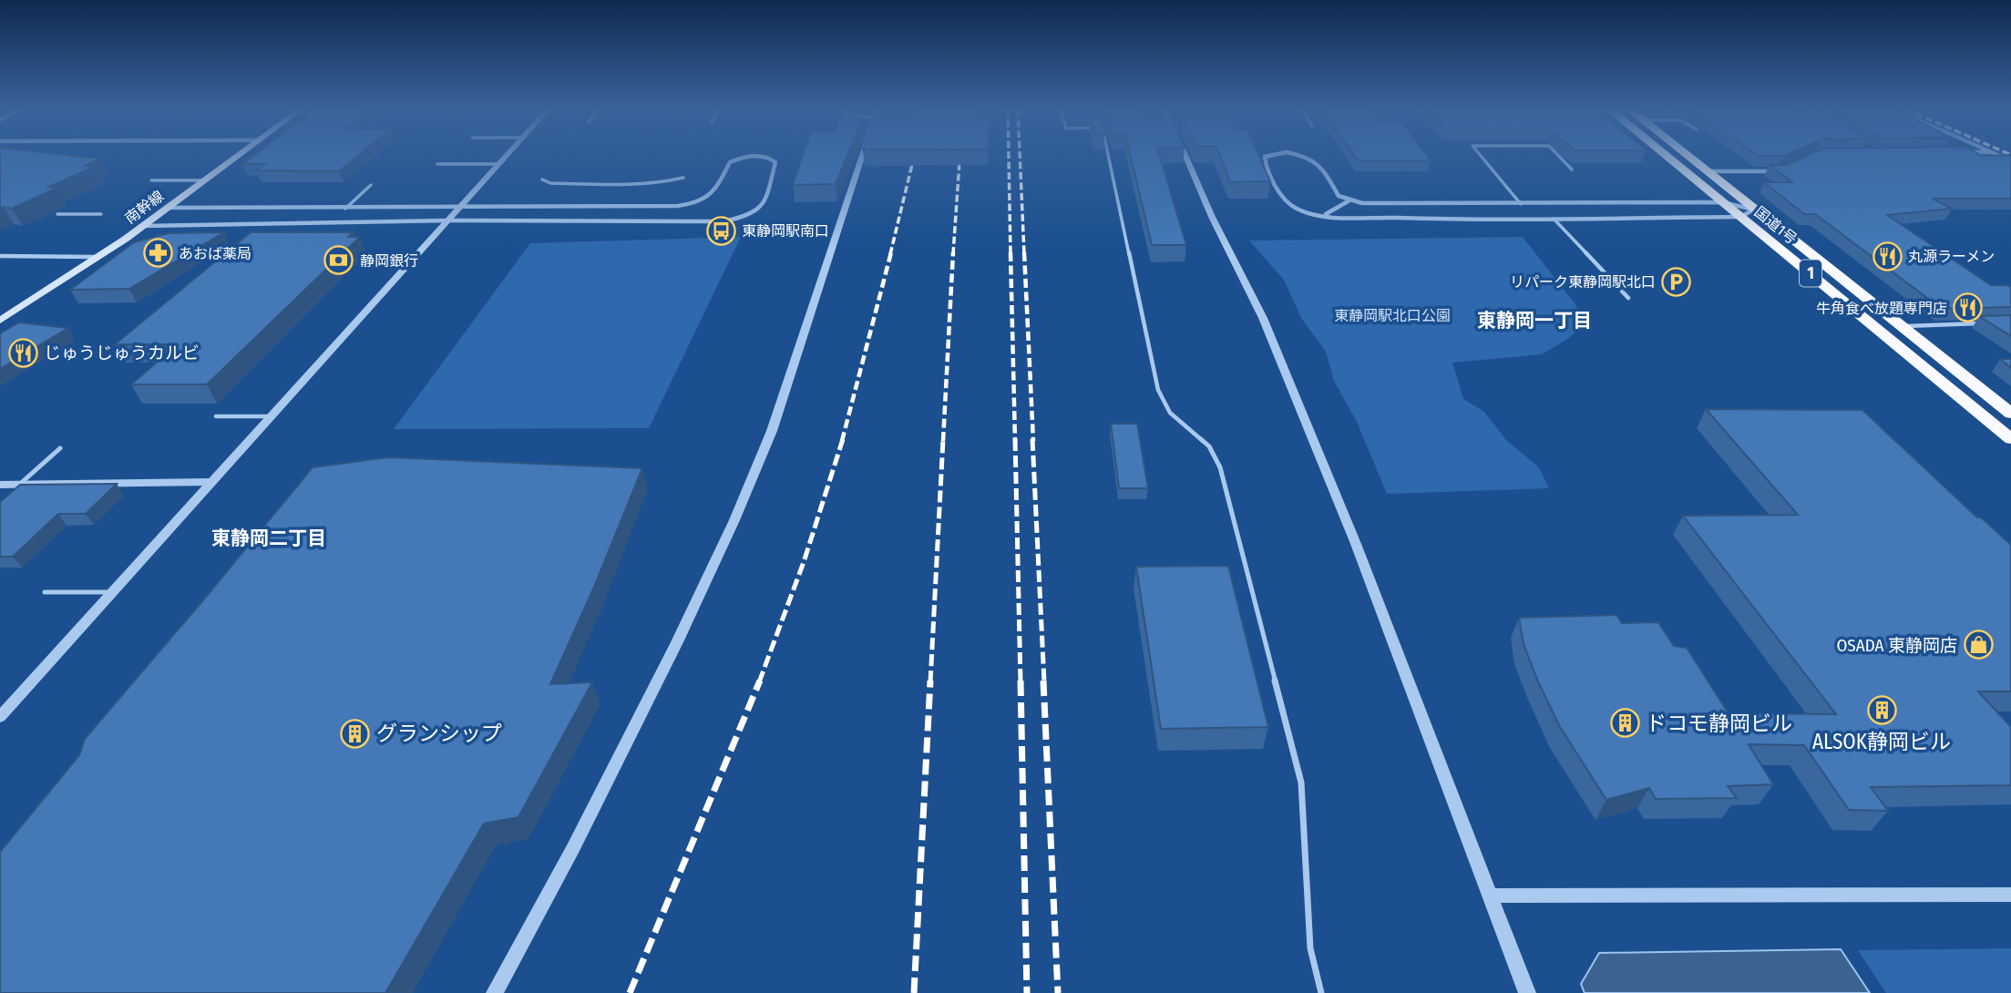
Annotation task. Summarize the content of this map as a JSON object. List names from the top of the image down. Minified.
{"streets":{"highway":["国道1号","1"],"main road":["南幹線"]},"districts":["東静岡一丁目","東静岡二丁目"],"parks":["東静岡駅北口公園"],"places":{"bus stop":["東静岡駅南口"],"pharmacy":["あおば薬局"],"restaurant":["丸源ラーメン","牛角食べ放題専門店","じゅうじゅうカルビ"],"bank":["静岡銀行"],"parking":["リパーク東静岡駅北口"],"shop":["OSADA 東静岡店"],"building":["ALSOK静岡ビル","ドコモ静岡ビル","グランシップ"]}}
